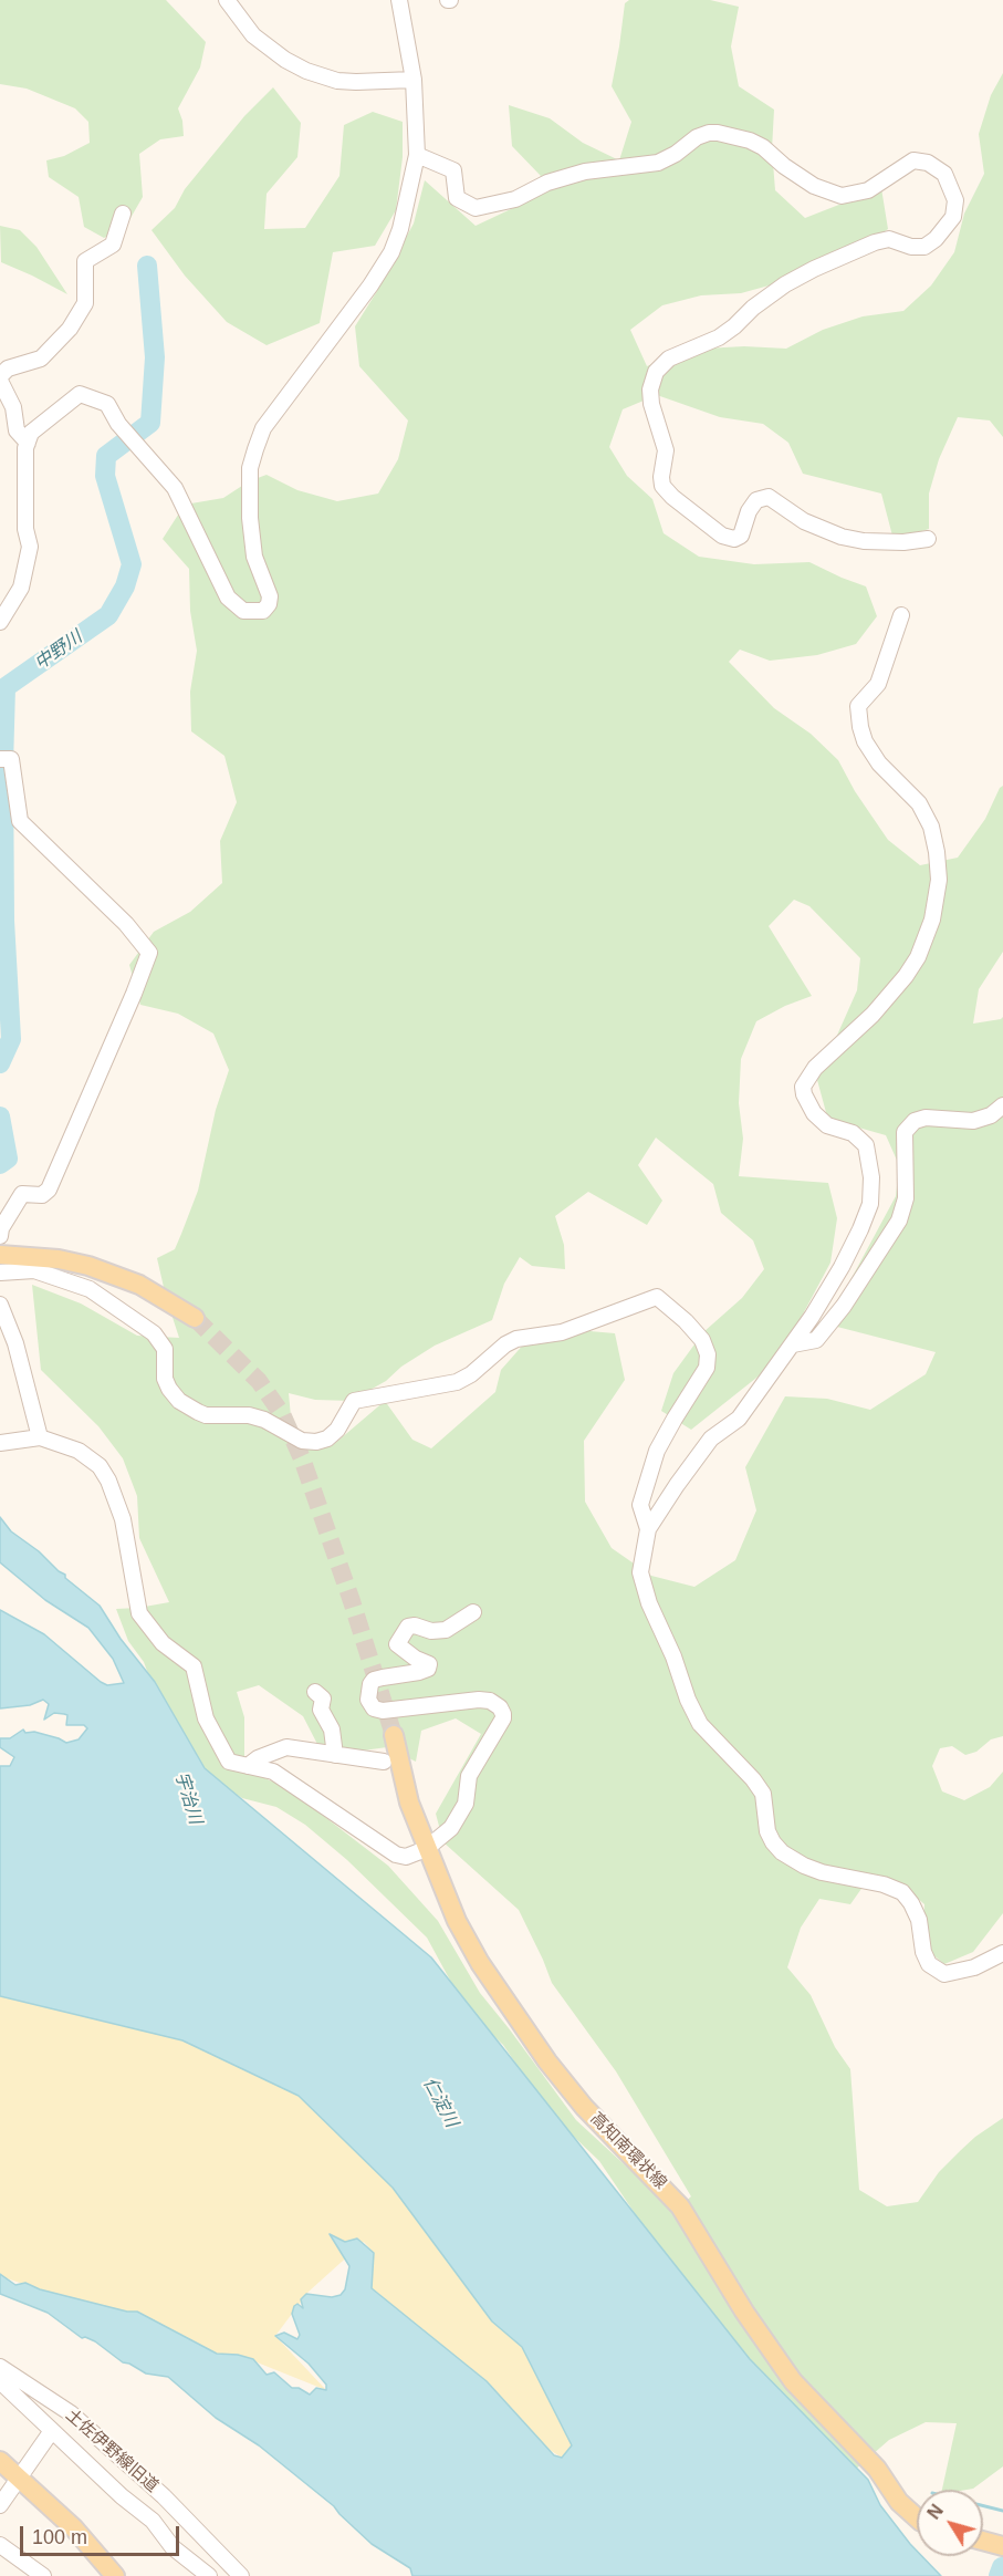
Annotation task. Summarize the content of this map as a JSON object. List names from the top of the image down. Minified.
{"streets":{"main road":["高知南環状線"],"street":["土佐伊野線旧道"]},"water":["中野川","宇治川","仁淀川"],"scale_bar":"100 m","north":"top left"}
